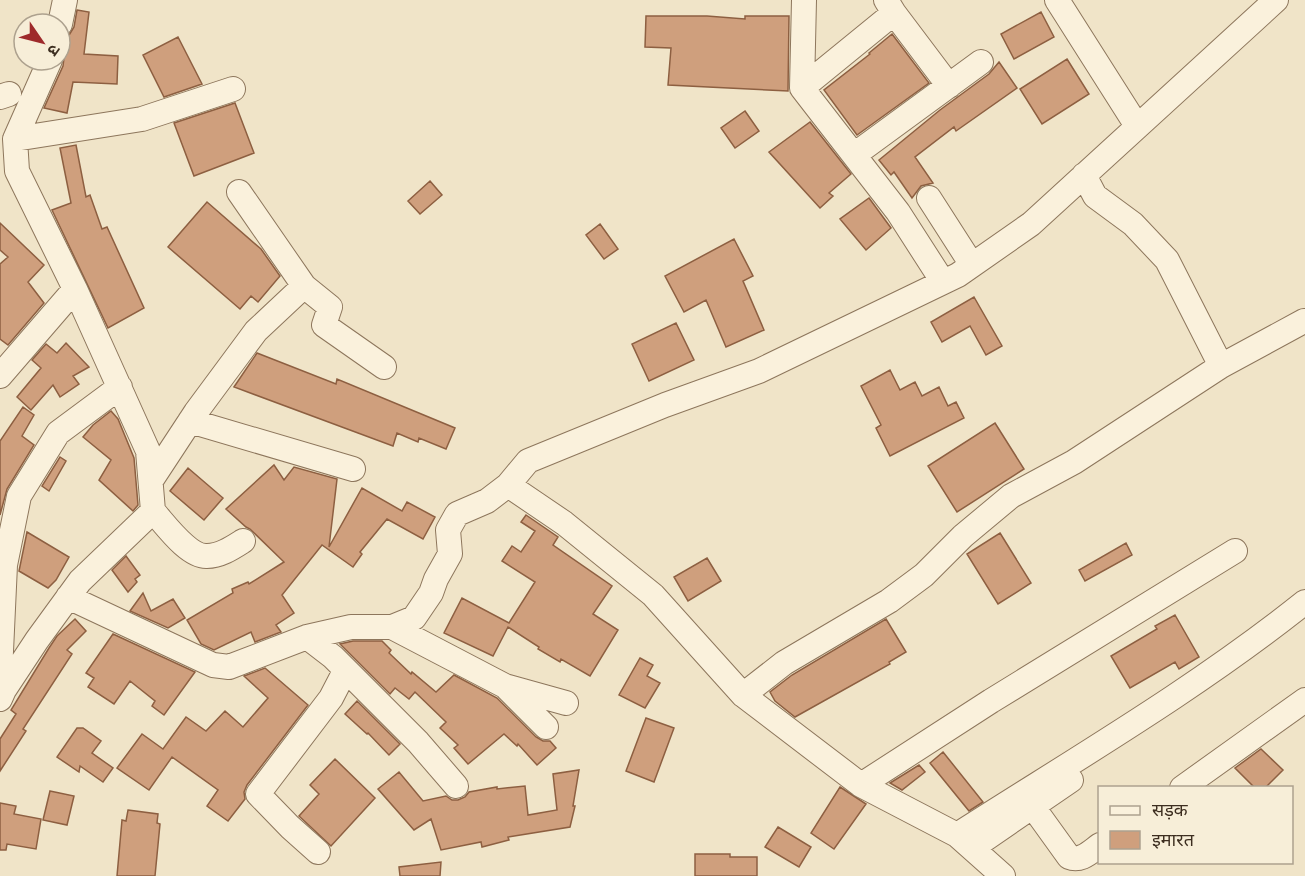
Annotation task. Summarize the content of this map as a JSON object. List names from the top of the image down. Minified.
{"legend":["सड़क","इमारत"],"north":"bottom right"}
